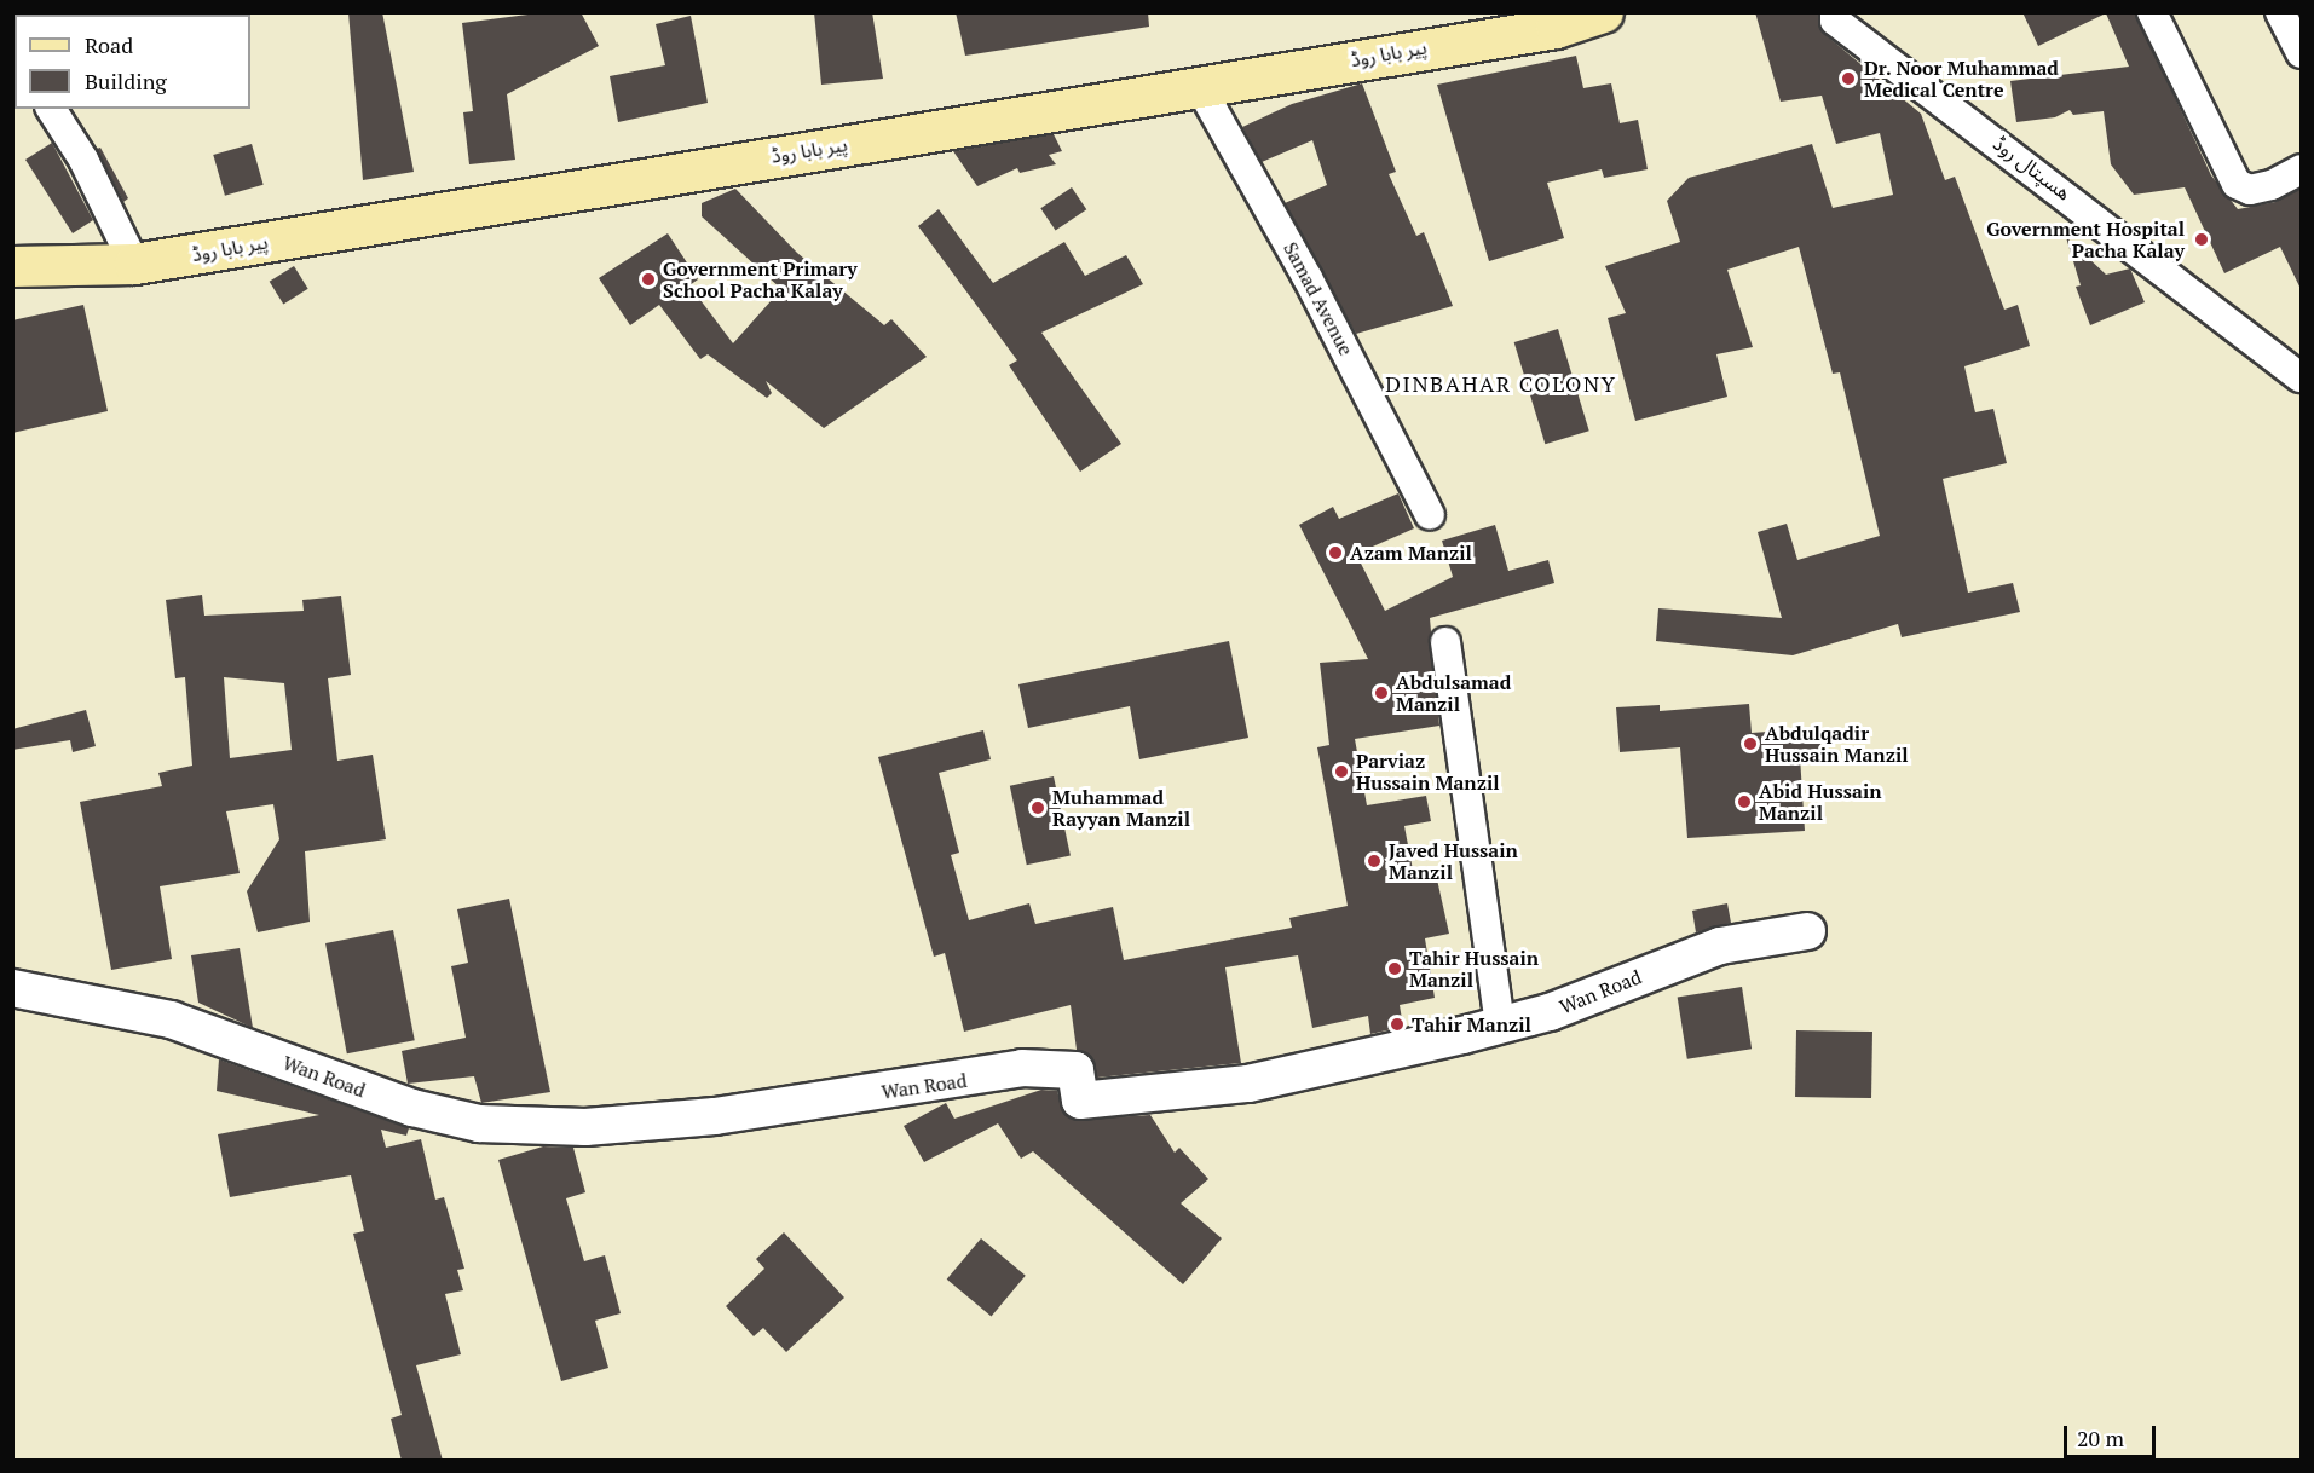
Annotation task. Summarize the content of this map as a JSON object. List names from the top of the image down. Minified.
{"streets":{"main road":["پیر بابا روڈ"],"street":["ھسپتال روڈ","Samad Avenue","Wan Road"]},"crossings":[["پیر بابا روڈ","Samad Avenue"]],"districts":["DINBAHAR COLONY"],"places":["Dr. Noor Muhammad Medical Centre","Government Hospital Pacha Kalay","Government Primary School Pacha Kalay","Azam Manzil","Abdulsamad Manzil","Abdulqadir Hussain Manzil","Parviaz Hussain Manzil","Abid Hussain Manzil","Muhammad Rayyan Manzil","Javed Hussain Manzil","Tahir Hussain Manzil","Tahir Manzil"],"legend":["Road","Building"],"scale_bar":"20 m"}
